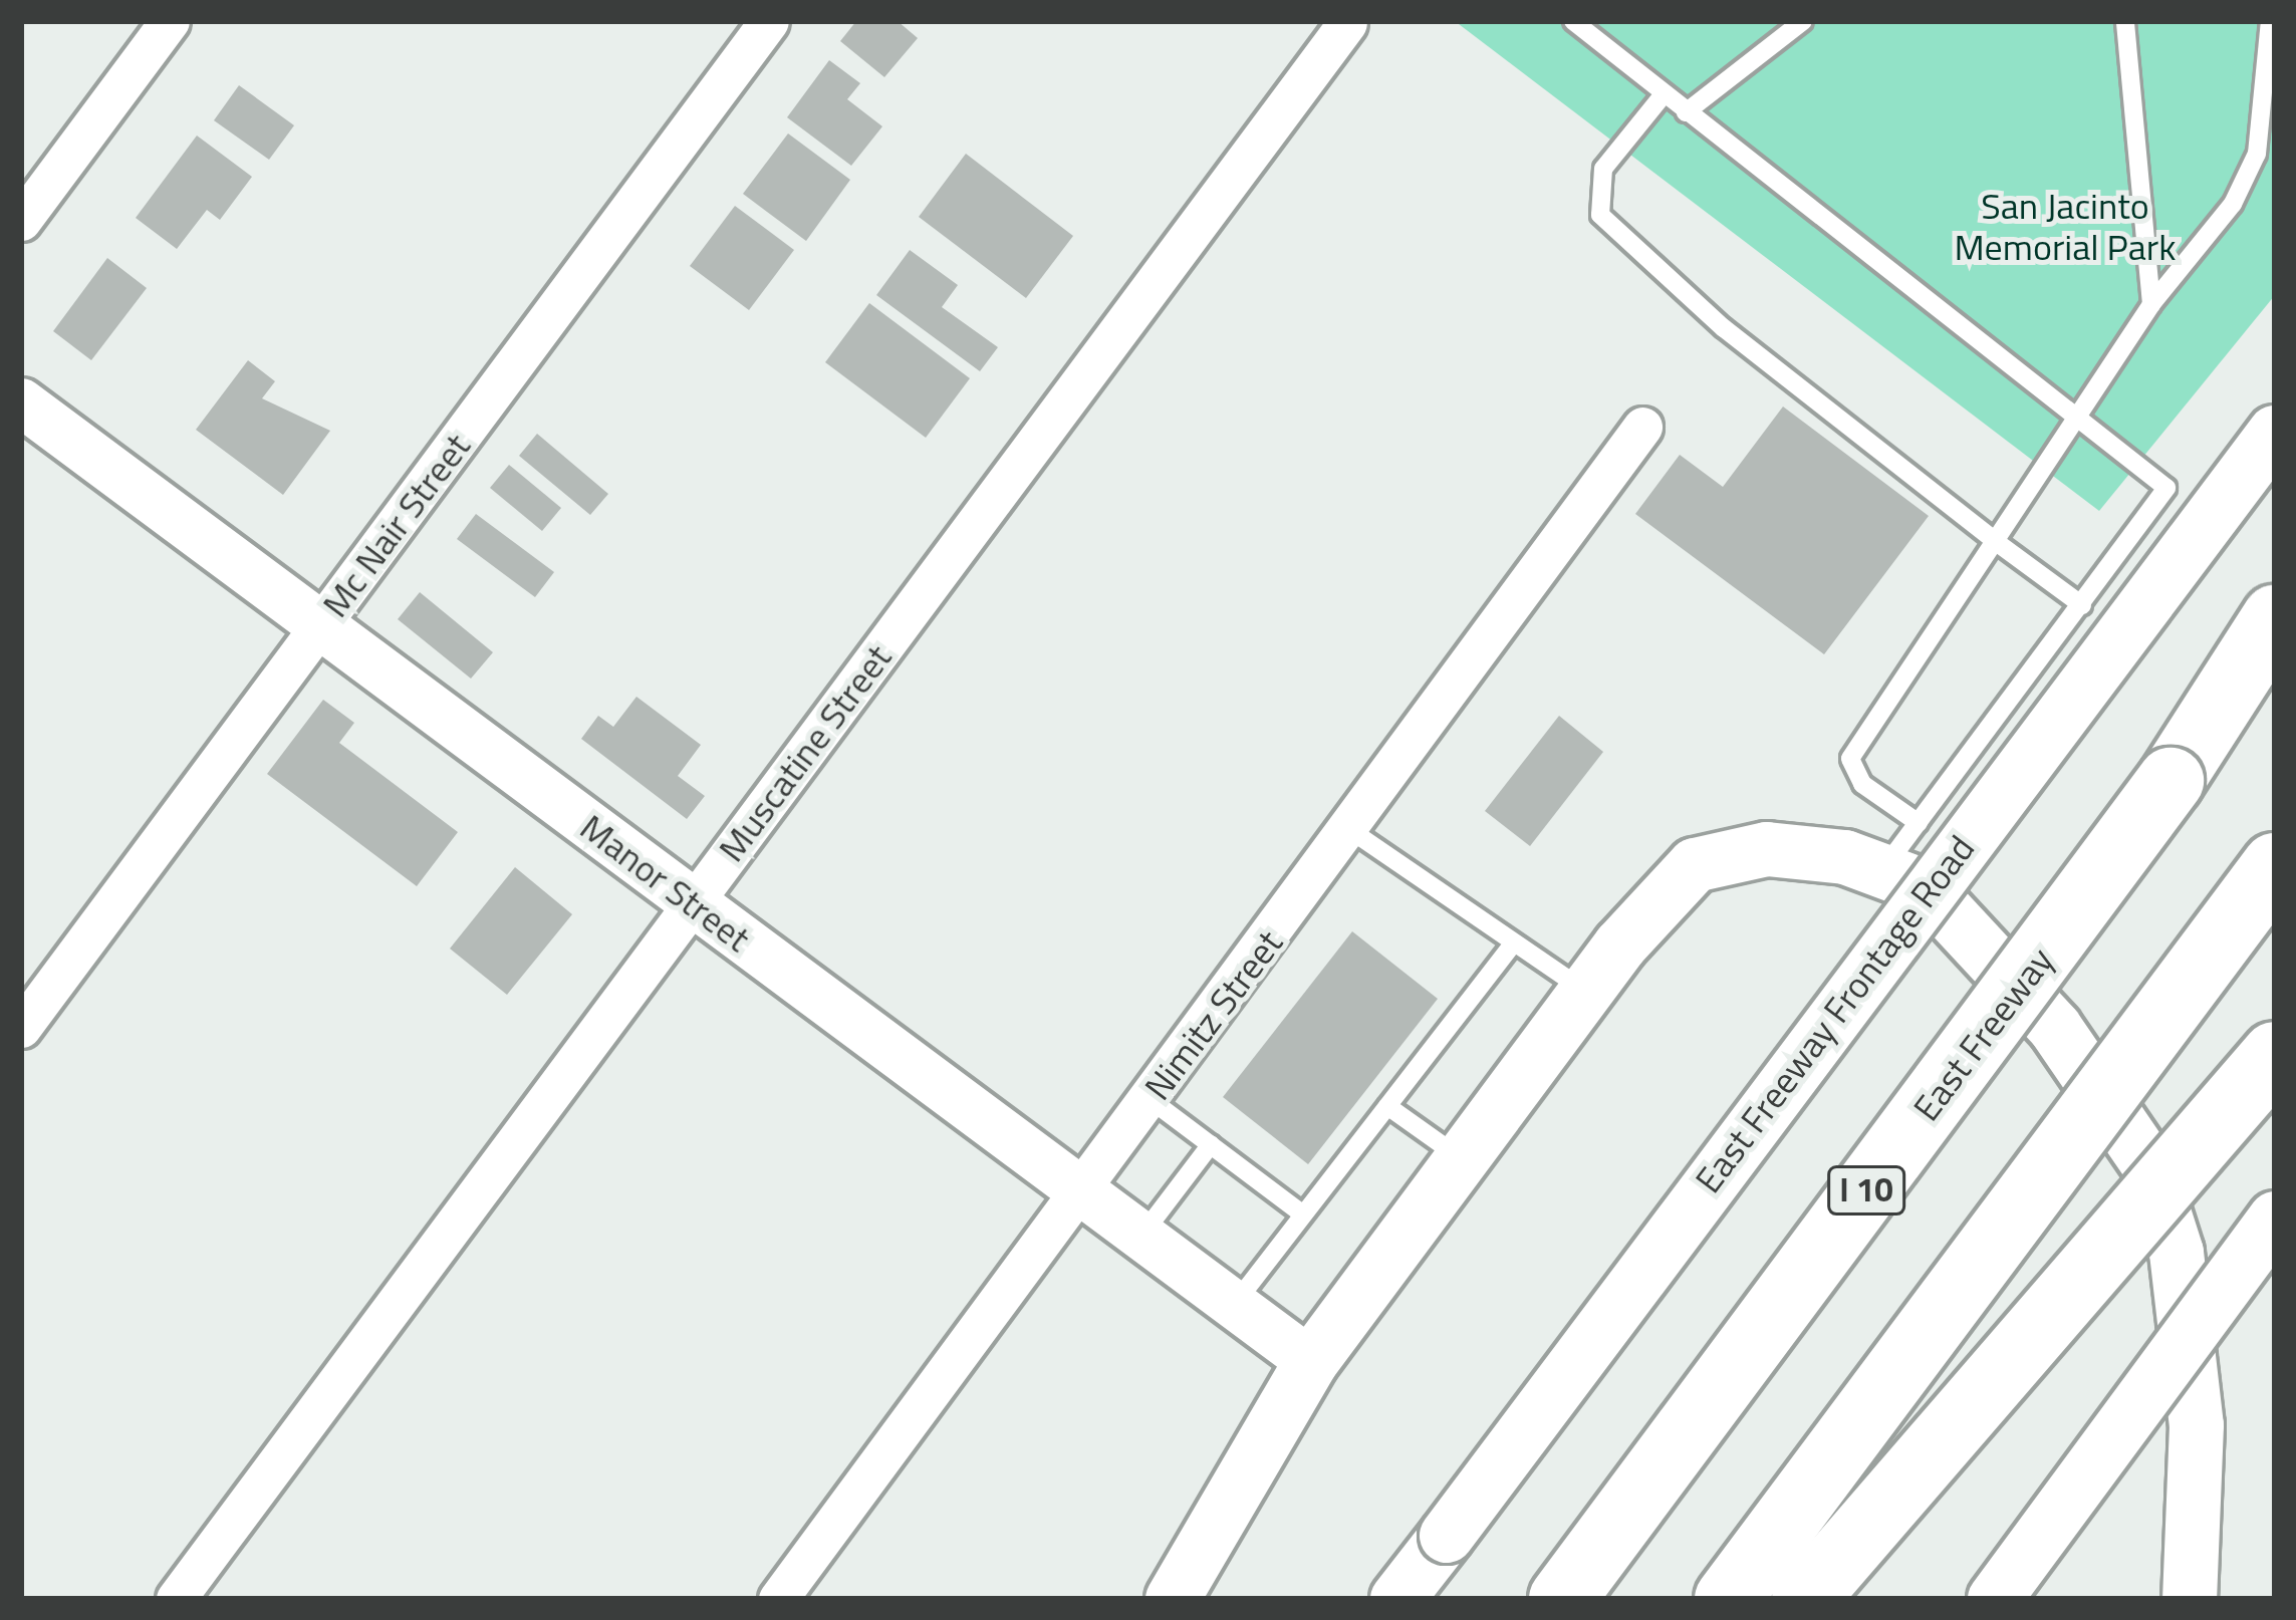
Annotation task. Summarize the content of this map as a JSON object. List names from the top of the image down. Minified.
{"streets":{"highway":["East Freeway","I 10"],"main road":["East Freeway Frontage Road"],"street":["Mc Nair Street","Muscatine Street","Manor Street","Nimitz Street"]},"crossings":[["Mc Nair Street","Manor Street"],["Muscatine Street","Manor Street"],["Manor Street","Nimitz Street"]],"parks":["San Jacinto Memorial Park"]}
